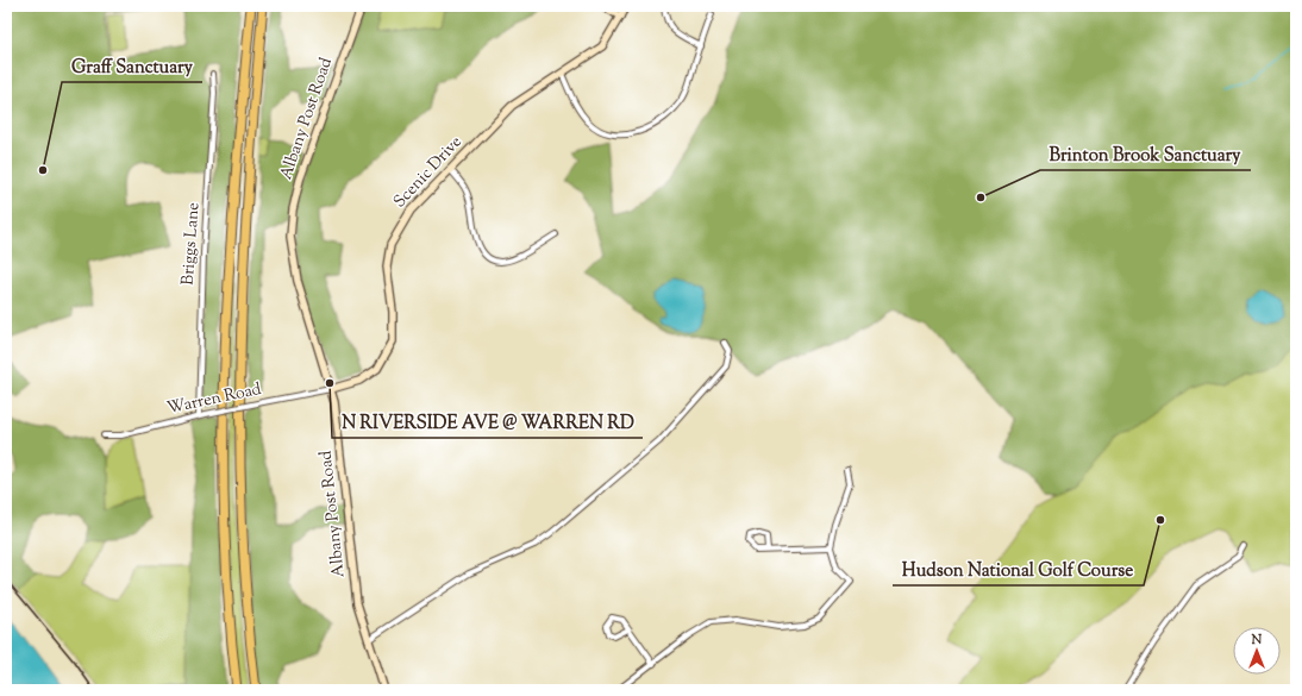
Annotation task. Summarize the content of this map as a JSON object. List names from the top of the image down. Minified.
{"streets":{"main road":["Albany Post Road","Scenic Drive"],"street":["Briggs Lane","Warren Road"]},"crossings":[["Albany Post Road","Scenic Drive"],["Albany Post Road","Warren Road"],["Scenic Drive","Warren Road"],["Briggs Lane","Warren Road"]],"places":["Graff Sanctuary","Brinton Brook Sanctuary","N RIVERSIDE AVE @ WARREN RD","Hudson National Golf Course"],"north":"top"}
